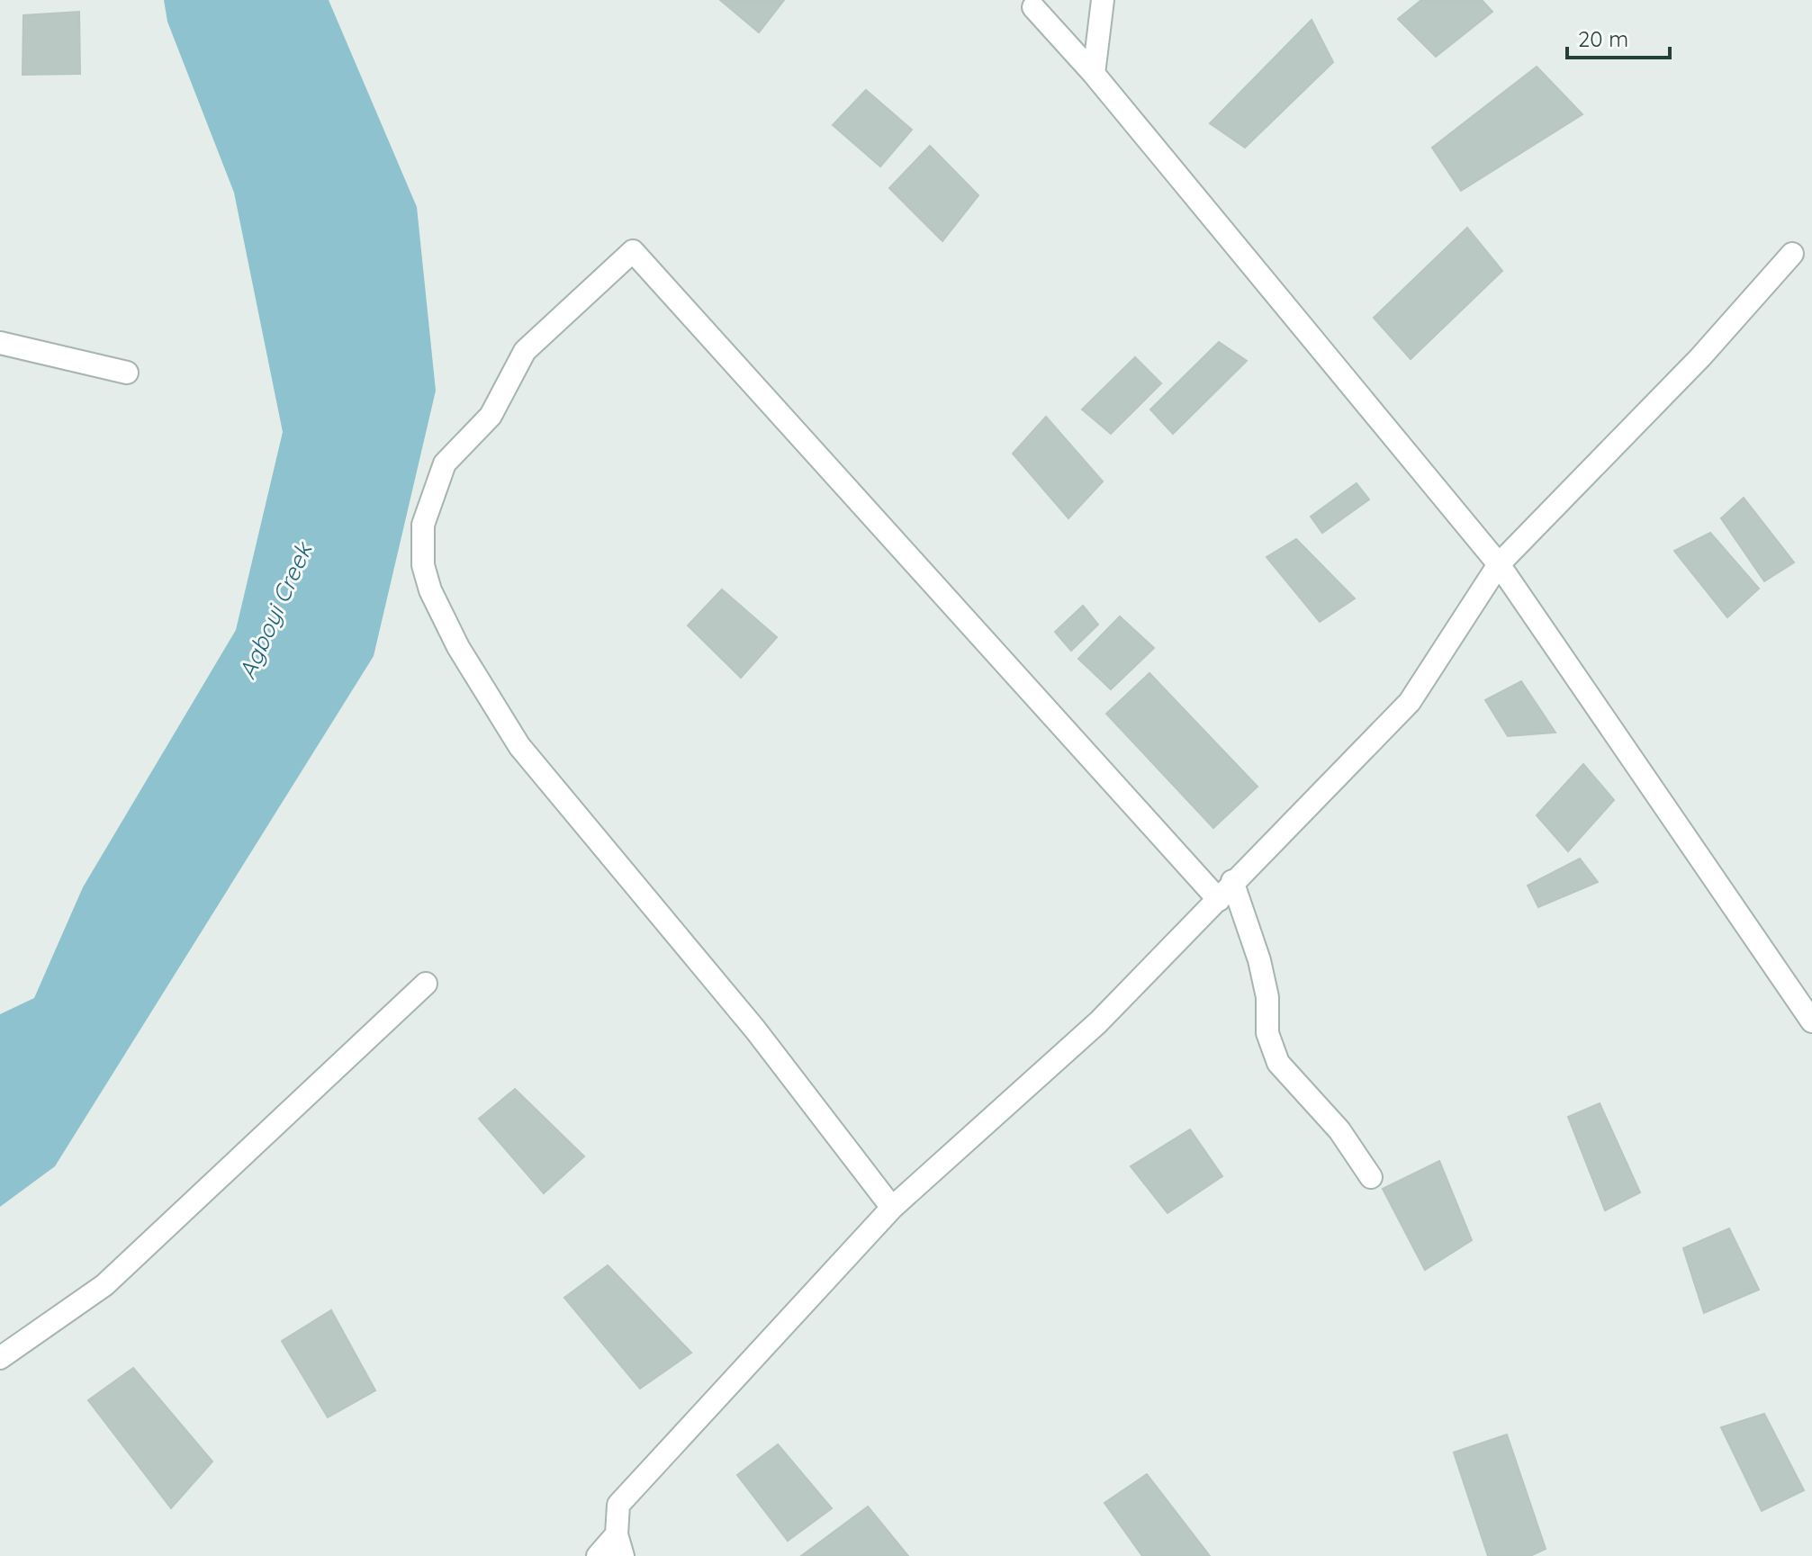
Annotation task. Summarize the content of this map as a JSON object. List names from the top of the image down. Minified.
{"water":["Agboyi Creek"],"scale_bar":"20 m"}
